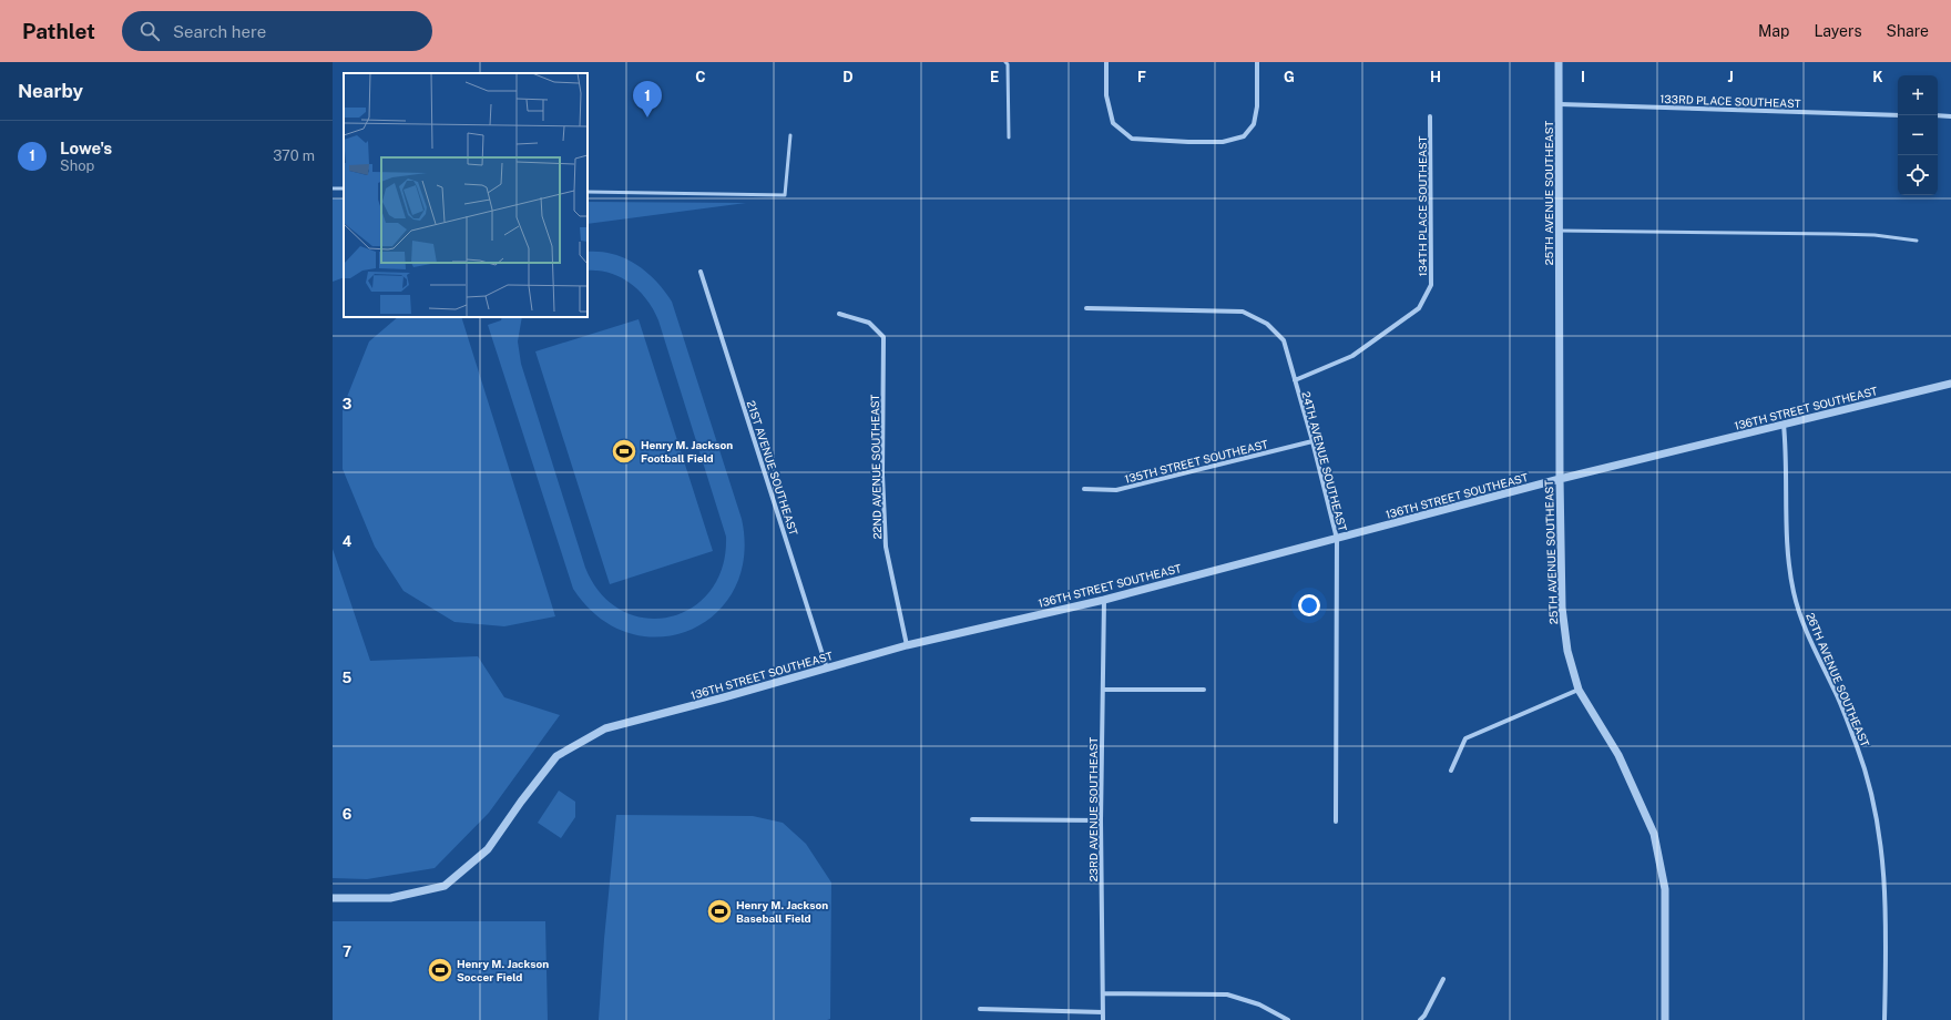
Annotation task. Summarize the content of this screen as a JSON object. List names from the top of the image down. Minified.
{"streets":{"street":["133RD PLACE SOUTHEAST","25TH AVENUE SOUTHEAST","134TH PLACE SOUTHEAST","136TH STREET SOUTHEAST","135TH STREET SOUTHEAST","24TH AVENUE SOUTHEAST","22ND AVENUE SOUTHEAST","21ST AVENUE SOUTHEAST","26TH AVENUE SOUTHEAST","23RD AVENUE SOUTHEAST"]},"crossings":[["133RD PLACE SOUTHEAST","25TH AVENUE SOUTHEAST"],["25TH AVENUE SOUTHEAST","136TH STREET SOUTHEAST"],["134TH PLACE SOUTHEAST","24TH AVENUE SOUTHEAST"],["136TH STREET SOUTHEAST","24TH AVENUE SOUTHEAST"],["136TH STREET SOUTHEAST","22ND AVENUE SOUTHEAST"],["136TH STREET SOUTHEAST","21ST AVENUE SOUTHEAST"],["136TH STREET SOUTHEAST","26TH AVENUE SOUTHEAST"],["136TH STREET SOUTHEAST","23RD AVENUE SOUTHEAST"],["135TH STREET SOUTHEAST","24TH AVENUE SOUTHEAST"]],"places":{"sports":["Henry M. Jackson Football Field","Henry M. Jackson Baseball Field","Henry M. Jackson Soccer Field"]},"page":{"header":"Pathlet","search":"Search here","nav":["Map","Layers","Share"],"heading":"Nearby","map_buttons":["+","−"],"pins":"1","list":[{"mark":"1","name":"Lowe's","note":"Shop","value":"370 m"}]},"grid":{"columns":["C","D","E","F","G","H","I","J","K"],"rows":["3","4","5","6","7"]}}
